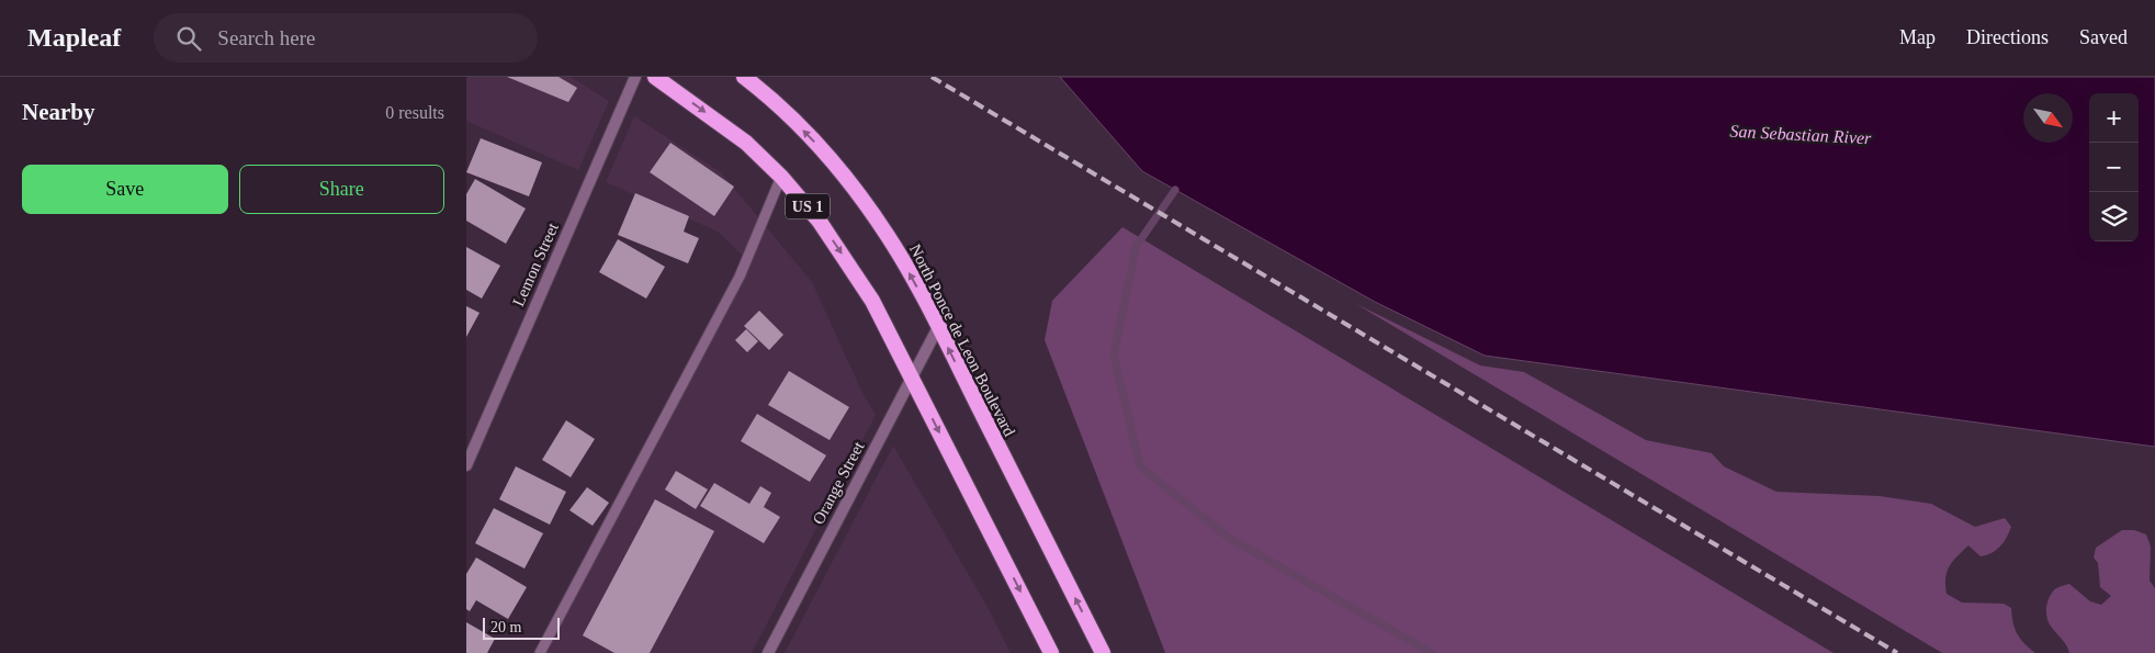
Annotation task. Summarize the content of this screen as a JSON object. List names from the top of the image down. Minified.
{"streets":{"highway":["US 1","North Ponce de Leon Boulevard"],"street":["Lemon Street","Orange Street"]},"crossings":[["US 1","Orange Street"],["North Ponce de Leon Boulevard","Orange Street"]],"water":["San Sebastian River"],"scale_bar":"20 m","north":"bottom right","page":{"header":"Mapleaf","search":"Search here","nav":["Map","Directions","Saved"],"heading":["Nearby","0 results"],"map_buttons":["+","−"],"buttons":["Save","Share"],"scale":"20 m"}}
